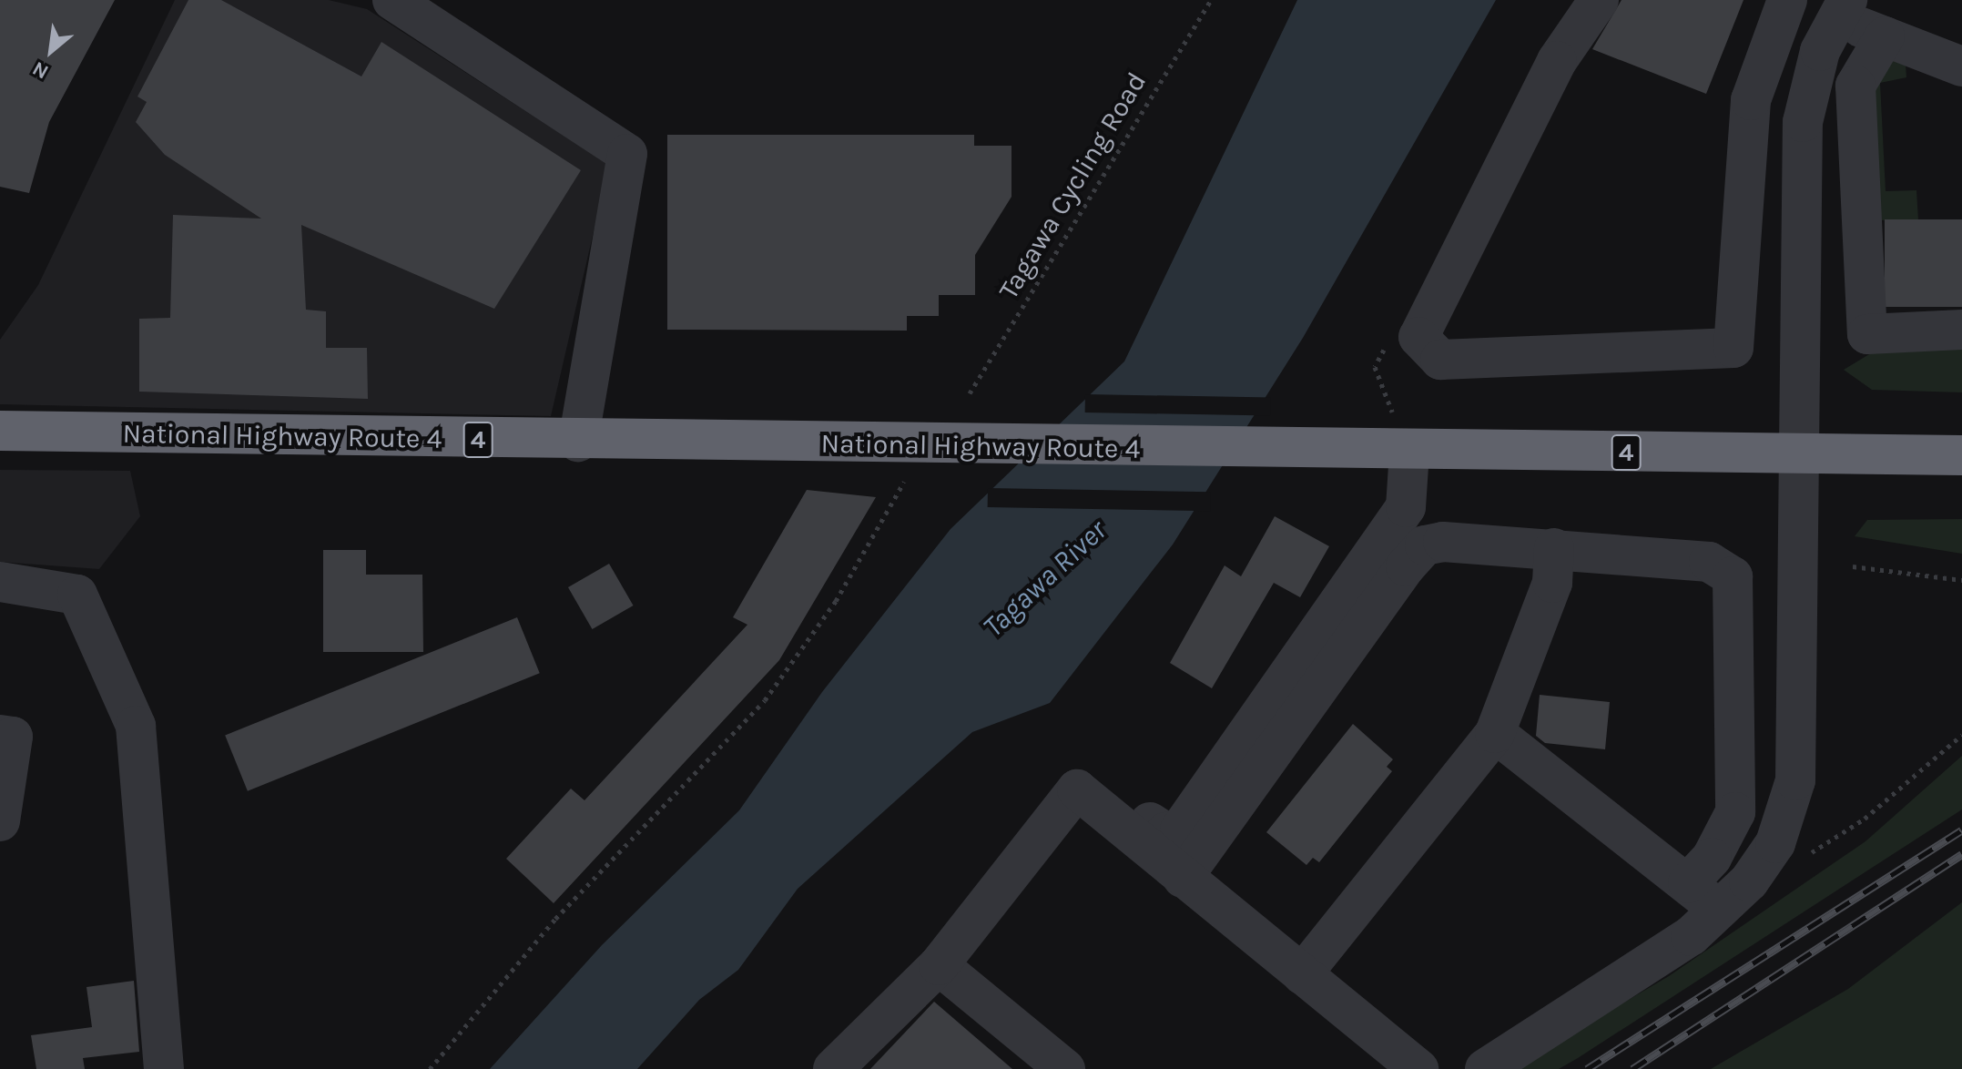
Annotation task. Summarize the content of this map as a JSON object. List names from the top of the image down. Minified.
{"streets":{"highway":["National Highway Route 4","4"],"path":["Tagawa Cycling Road"]},"water":["Tagawa River"],"north":"bottom left"}
